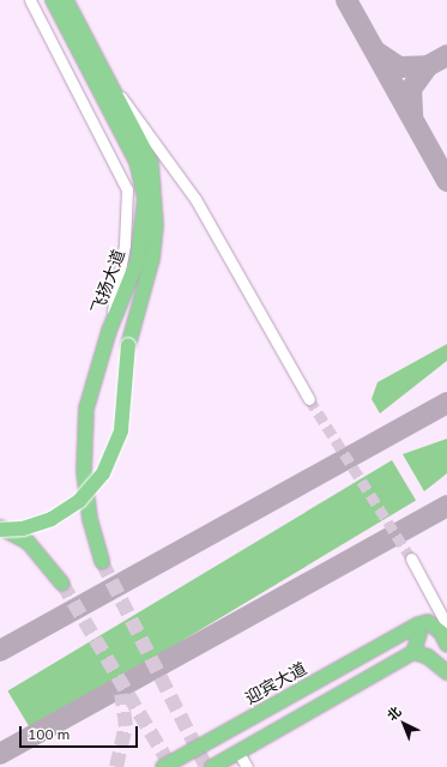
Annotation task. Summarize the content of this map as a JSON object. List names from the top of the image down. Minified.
{"streets":{"main road":["飞扬大道","迎宾大道"]},"scale_bar":"100 m","north":"top left"}
